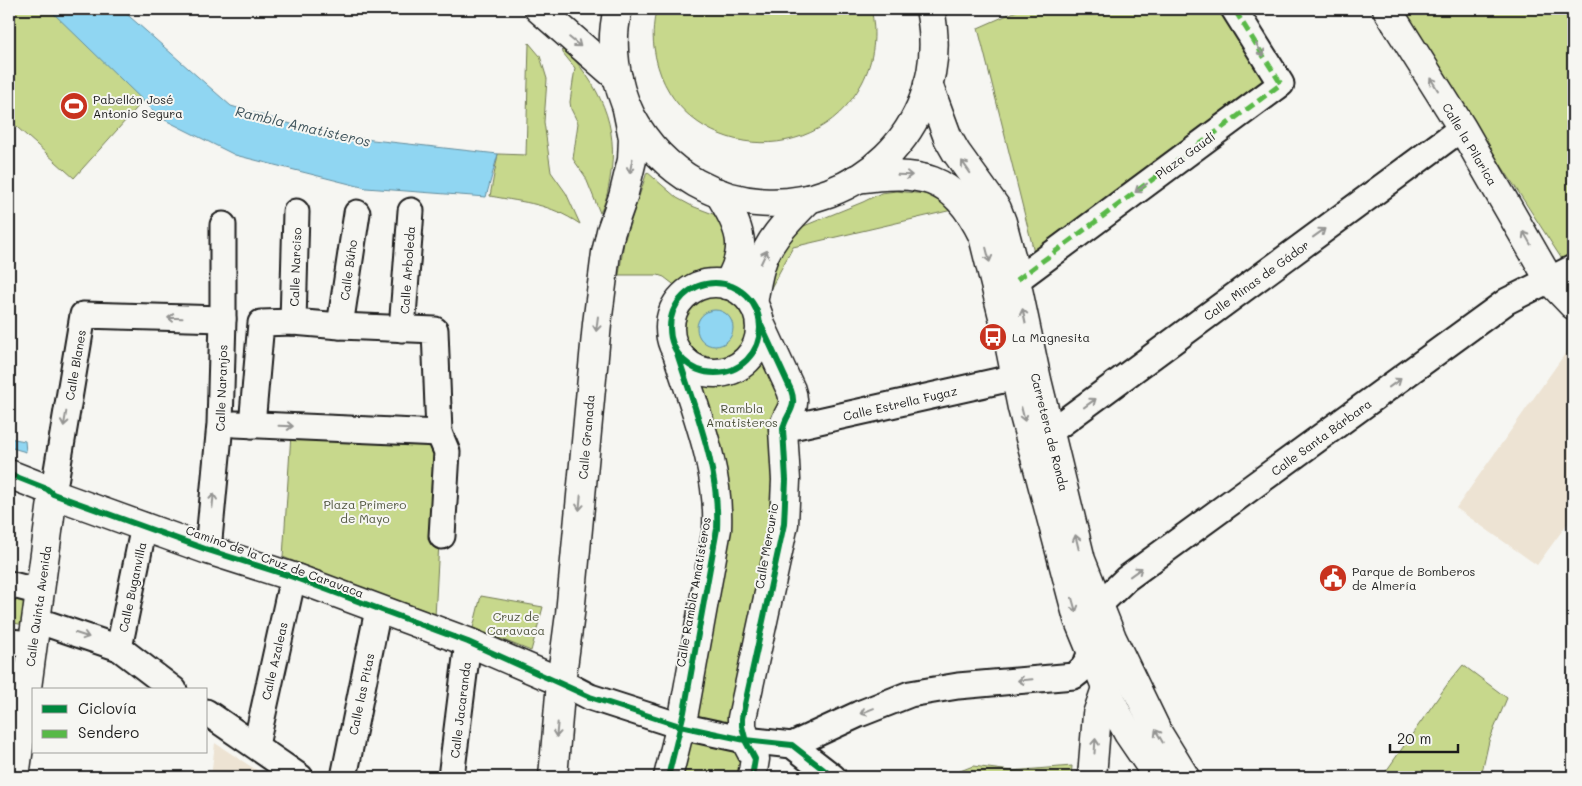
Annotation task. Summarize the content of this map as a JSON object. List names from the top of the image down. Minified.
{"streets":{"main road":["Calle la Pilarica","Carretera de Ronda","Calle Granada","Calle Mercurio","Camino de la Cruz de Caravaca","Calle Rambla Amatisteros","Calle Quinta Avenida"],"street":["Plaza Gaudí","Calle Narciso","Calle Búho","Calle Arboleda","Calle Minas de Gádor","Calle Blanes","Calle Naranjos","Calle Estrella Fugaz","Calle Santa Bárbara","Calle Buganvilla","Calle Azaleas","Calle las Pitas","Calle Jacaranda"]},"crossings":[["Calle la Pilarica","Calle Minas de Gádor"],["Calle la Pilarica","Calle Santa Bárbara"],["Plaza Gaudí","Carretera de Ronda"],["Calle Minas de Gádor","Carretera de Ronda"],["Calle Blanes","Calle Naranjos"],["Calle Blanes","Camino de la Cruz de Caravaca"],["Calle Blanes","Calle Quinta Avenida"],["Calle Naranjos","Camino de la Cruz de Caravaca"],["Calle Estrella Fugaz","Carretera de Ronda"],["Calle Estrella Fugaz","Calle Mercurio"],["Carretera de Ronda","Calle Santa Bárbara"],["Calle Granada","Camino de la Cruz de Caravaca"],["Calle Mercurio","Calle Rambla Amatisteros"],["Camino de la Cruz de Caravaca","Calle Buganvilla"],["Camino de la Cruz de Caravaca","Calle Quinta Avenida"],["Camino de la Cruz de Caravaca","Calle Azaleas"],["Camino de la Cruz de Caravaca","Calle las Pitas"],["Camino de la Cruz de Caravaca","Calle Jacaranda"]],"one_way":["Calle la Pilarica","Plaza Gaudí","Calle Minas de Gádor","Calle Naranjos","Calle Santa Bárbara"],"water":["Rambla Amatisteros"],"parks":["Rambla Amatisteros","Plaza Primero de Mayo","Cruz de Caravaca"],"places":{"sports":["Pabellón José Antonio Segura"],"bus stop":["La Magnesita"],"public building":["Parque de Bomberos de Almería"]},"legend":["Ciclovía","Sendero"],"scale_bar":"20 m"}
